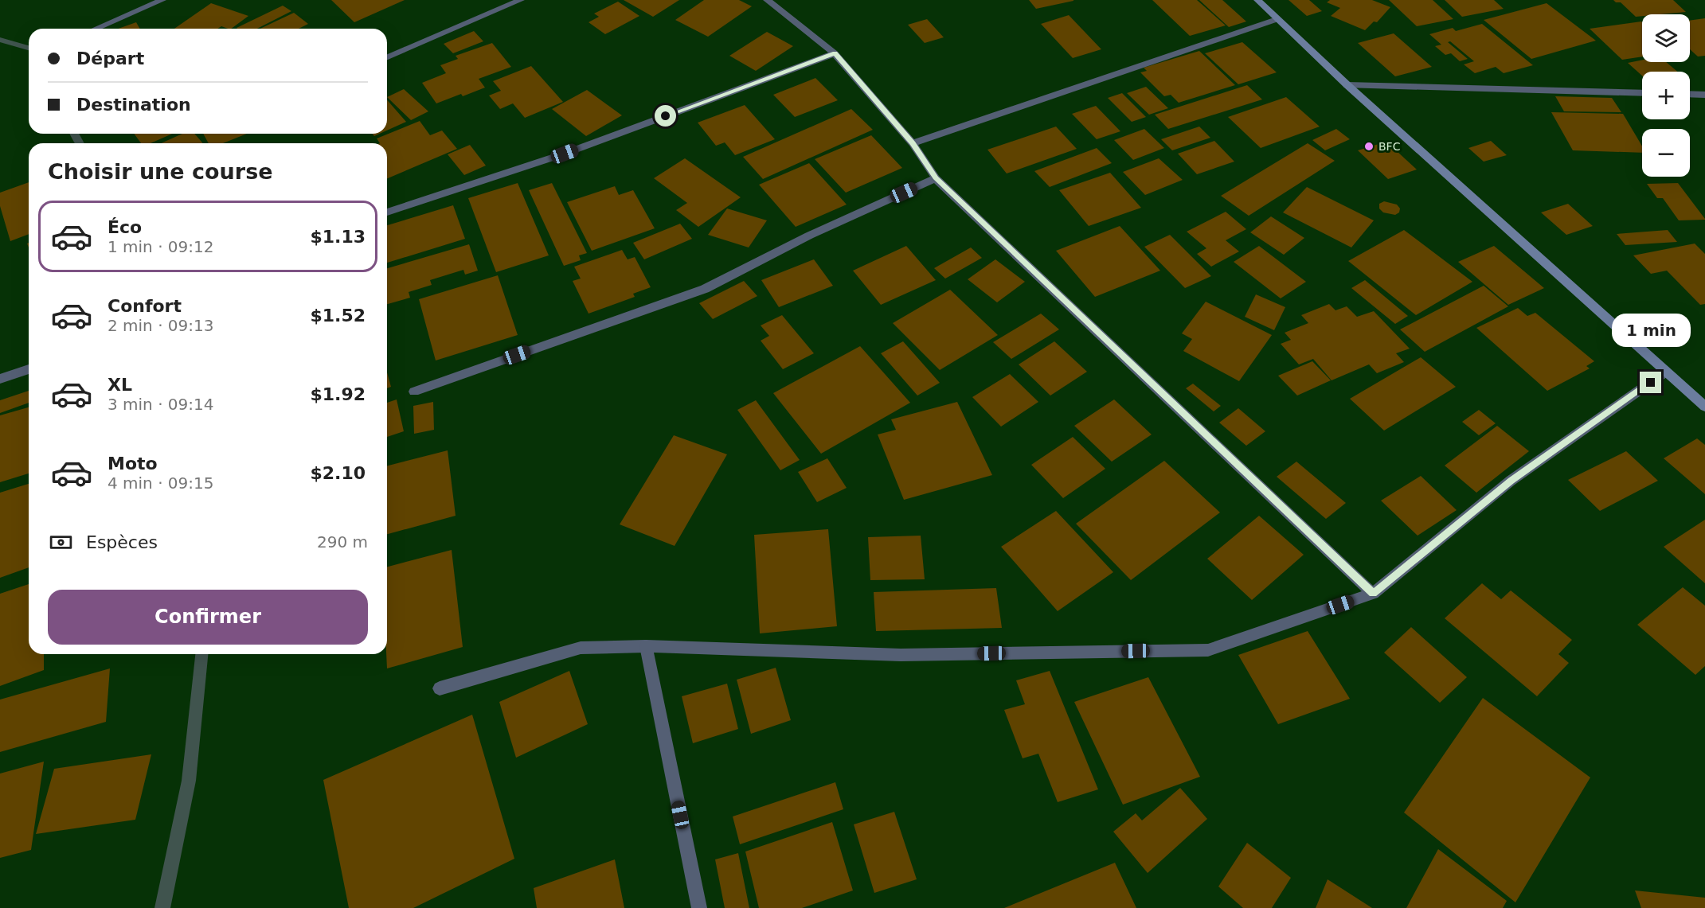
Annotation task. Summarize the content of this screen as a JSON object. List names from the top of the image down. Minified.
{"places":["BFC"],"page":{"map_buttons":["+","−"],"banner":["Départ","Destination"],"heading":"Choisir une course","list":[{"name":"Éco","note":"1 min · 09:12","value":"$1.13"},{"name":"Confort","note":"2 min · 09:13","value":"$1.52"},{"name":"XL","note":"3 min · 09:14","value":"$1.92"},{"name":"Moto","note":"4 min · 09:15","value":"$2.10"}],"bubble":"1 min","pay":["Espèces","290 m"],"buttons":"Confirmer"}}
